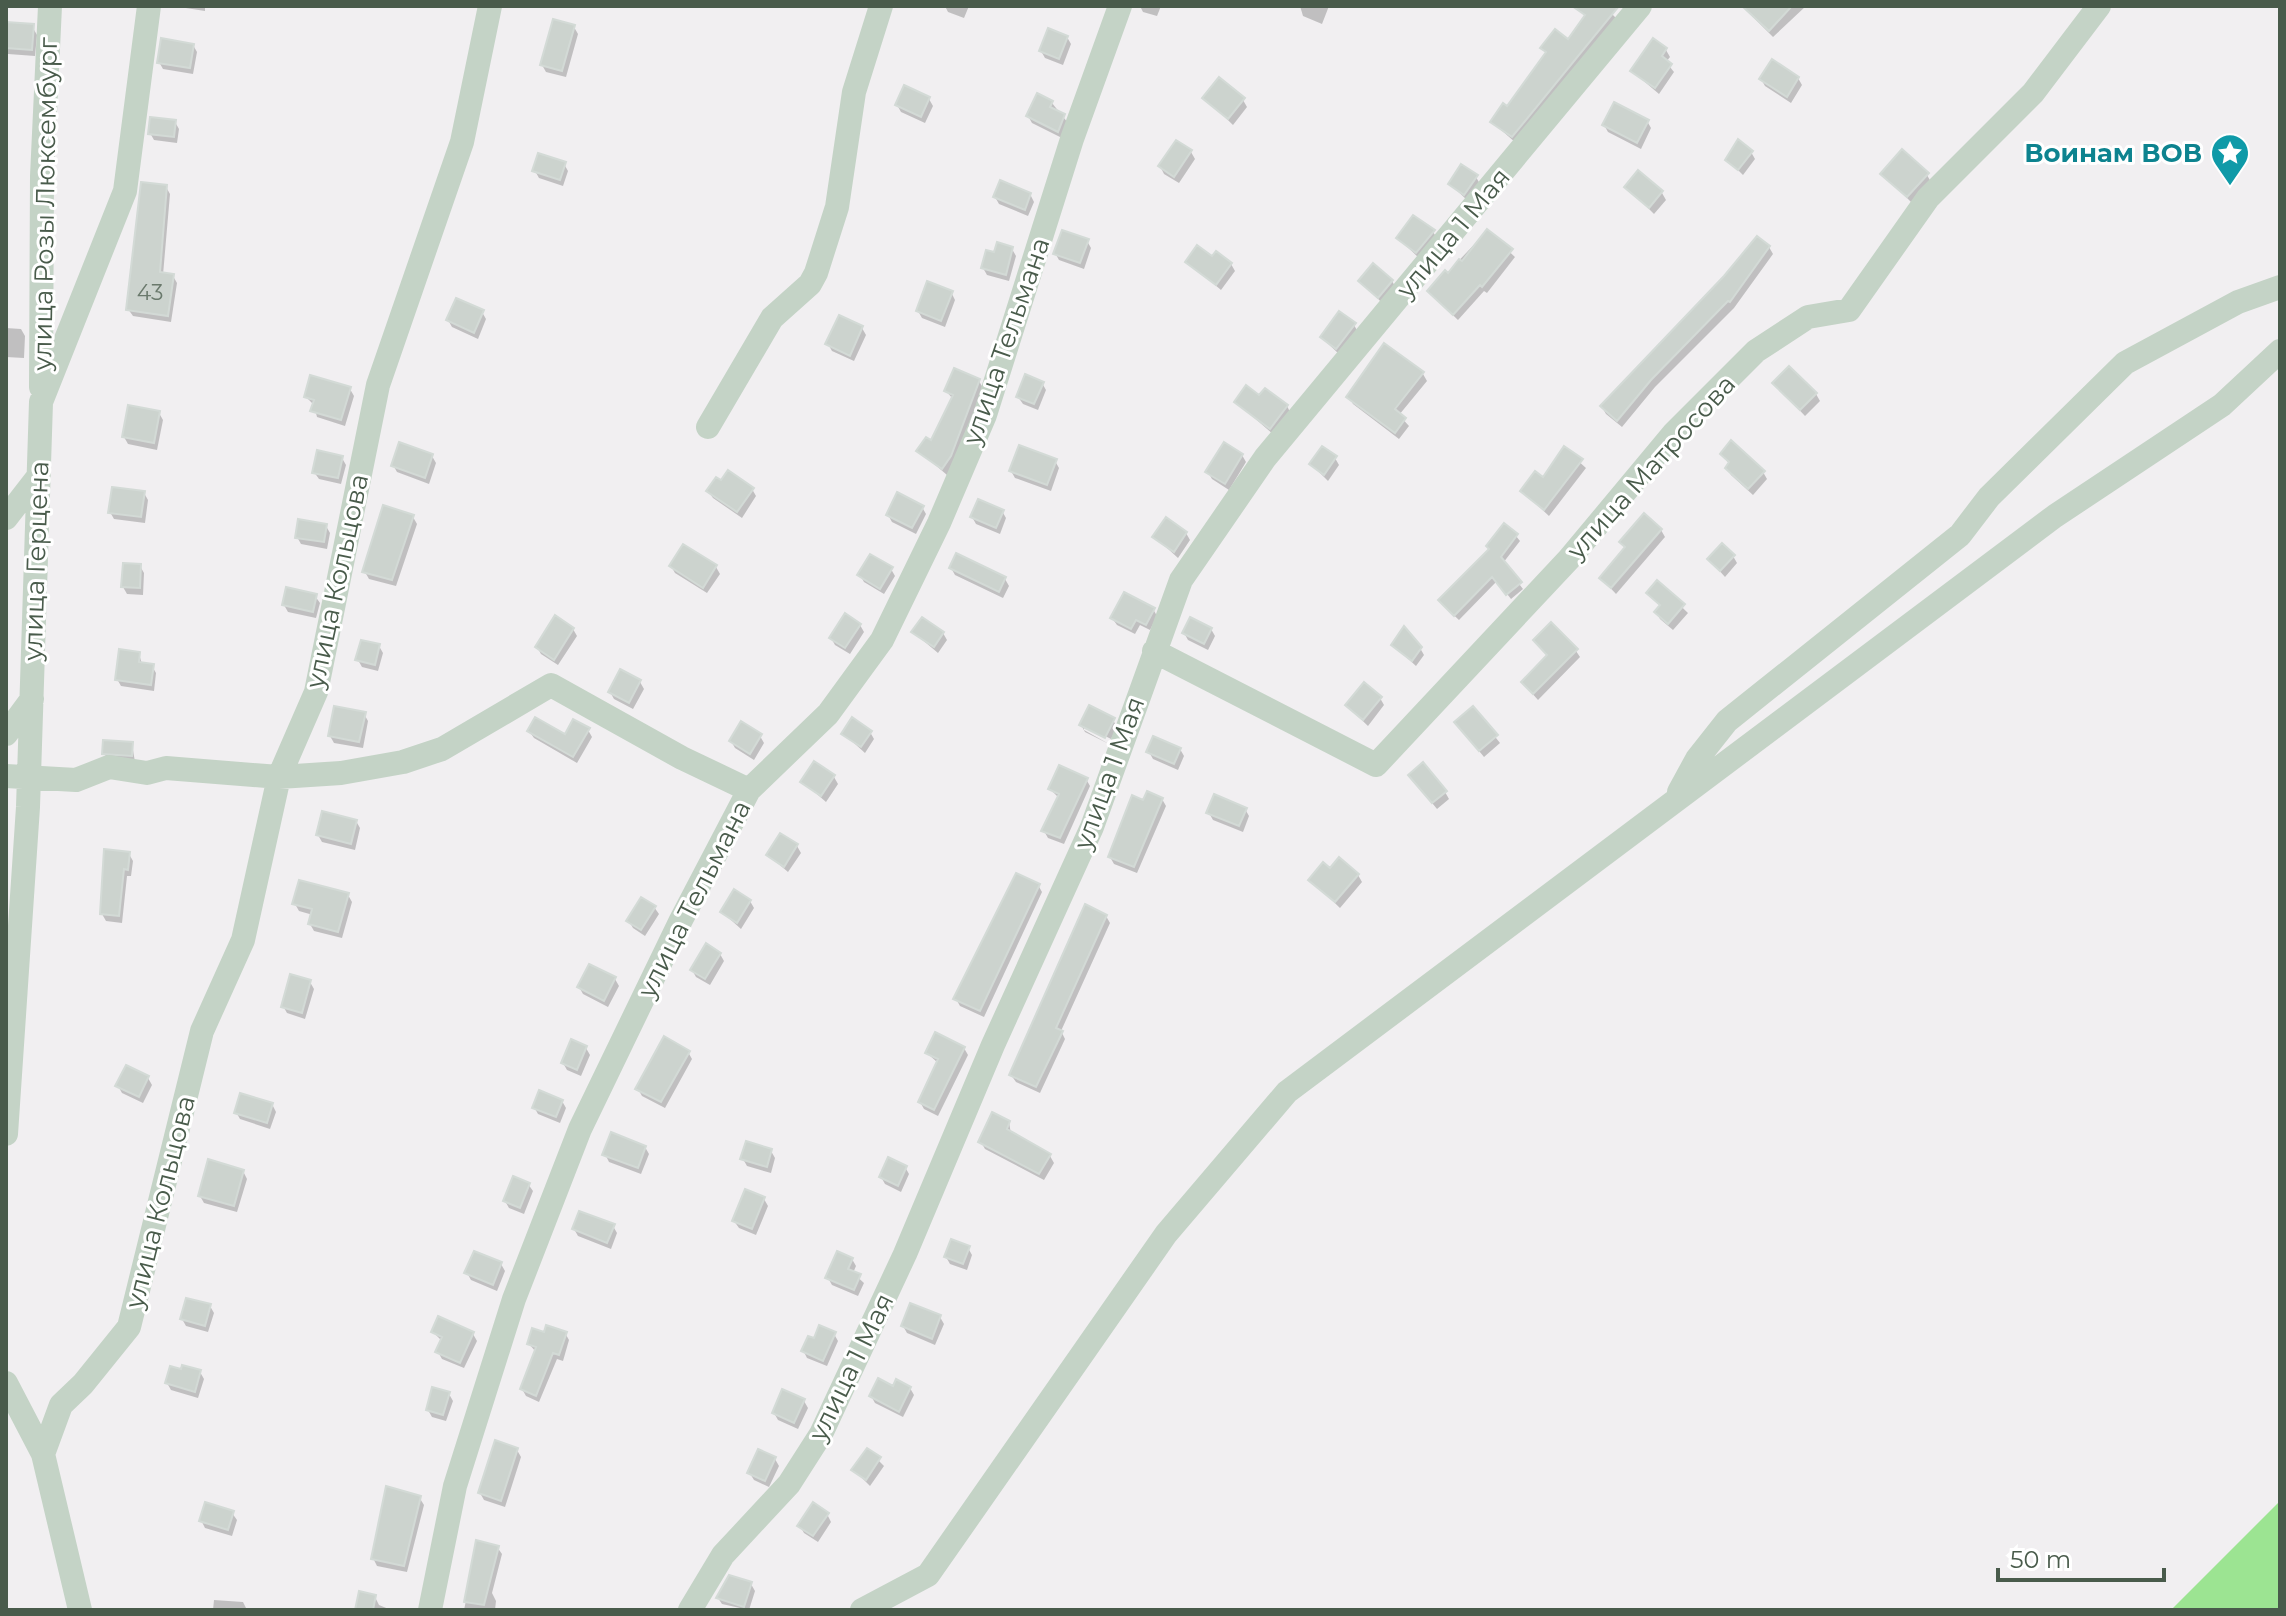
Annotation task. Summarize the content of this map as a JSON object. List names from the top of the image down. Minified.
{"streets":{"street":["улица Розы Люксембург","улица 1 Мая","улица Тельмана","улица Матросова","улица Герцена","улица Кольцова"]},"crossings":[["улица Розы Люксембург","улица Герцена"],["улица 1 Мая","улица Матросова"]],"places":{"place":["Воинам ВОВ"]},"house_numbers":["43"],"scale_bar":"50 m"}
